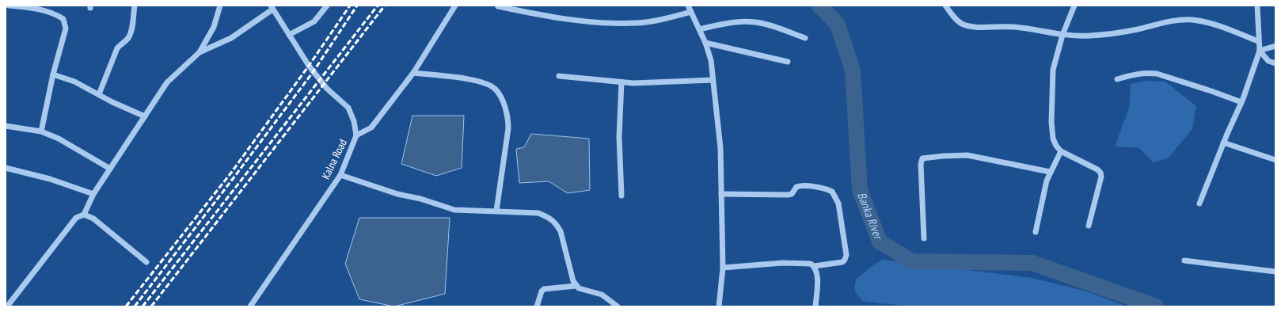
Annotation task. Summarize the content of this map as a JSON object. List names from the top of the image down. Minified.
{"streets":{"street":["Kalna Road"]},"water":["Banka River"]}
